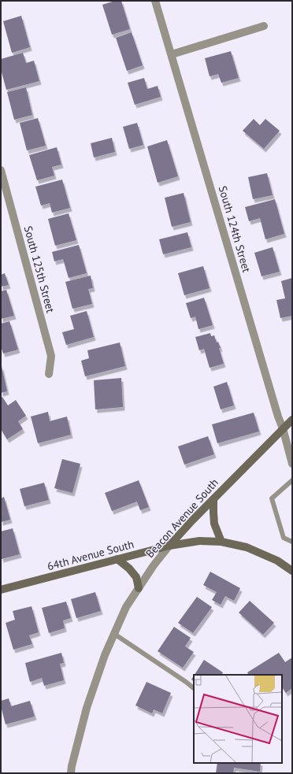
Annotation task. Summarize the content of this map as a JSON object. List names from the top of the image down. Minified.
{"streets":{"street":["South 124th Street","South 125th Street","Beacon Avenue South","64th Avenue South"]},"crossings":[["South 124th Street","Beacon Avenue South"],["Beacon Avenue South","64th Avenue South"]]}
